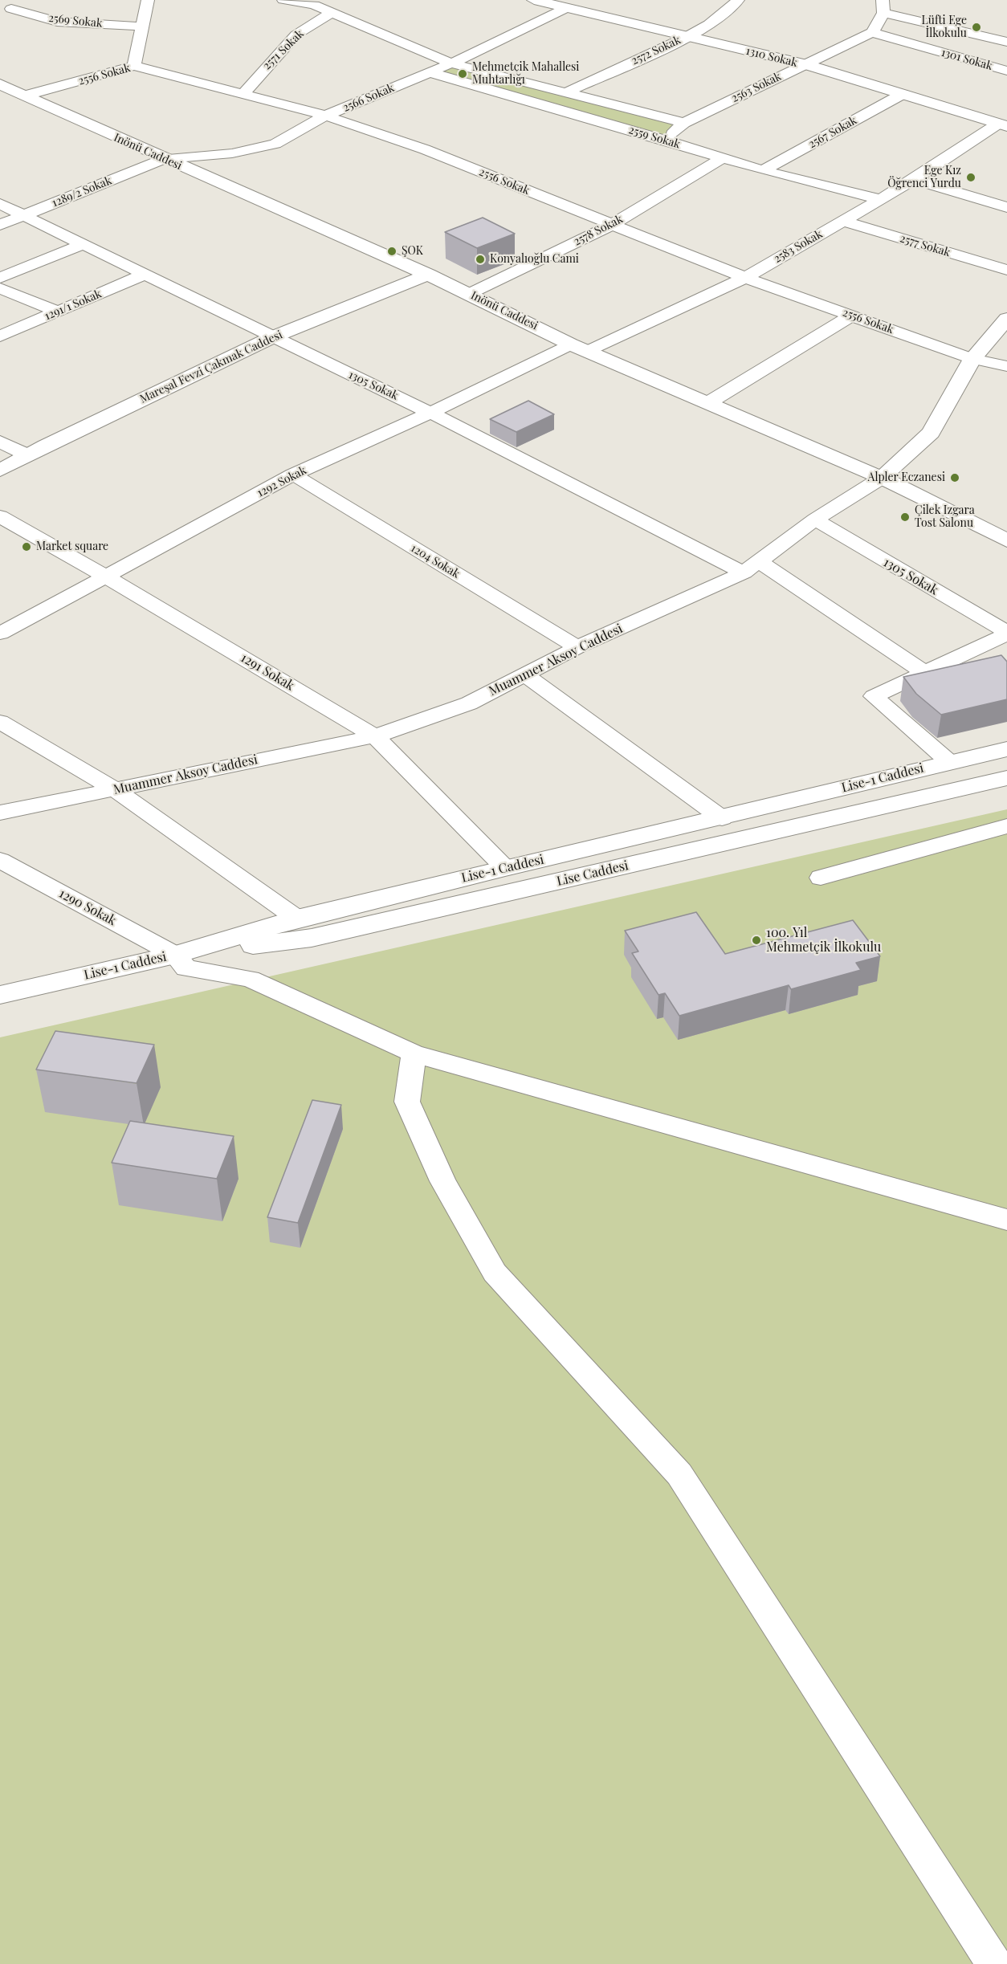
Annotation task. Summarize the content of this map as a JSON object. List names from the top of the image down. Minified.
{"streets":{"street":["2569 Sokak","2571 Sokak","2572 Sokak","1310 Sokak","1301 Sokak","2556 Sokak","2563 Sokak","2566 Sokak","2567 Sokak","2559 Sokak","Inönü Caddesi","1289/2 Sokak","2578 Sokak","2577 Sokak","2583 Sokak","1291/1 Sokak","Mareşal Fevzi Çakmak Caddesi","1305 Sokak","1292 Sokak","1204 Sokak","Muammer Aksoy Caddesi","1291 Sokak","Lise-1 Caddesi","Lise Caddesi","1290 Sokak"]},"crossings":[["2571 Sokak","2556 Sokak"],["2571 Sokak","2559 Sokak"],["2572 Sokak","1310 Sokak"],["2572 Sokak","2559 Sokak"],["1310 Sokak","2563 Sokak"],["1310 Sokak","2566 Sokak"],["1310 Sokak","2567 Sokak"],["1310 Sokak","2583 Sokak"],["1301 Sokak","2563 Sokak"],["2556 Sokak","2566 Sokak"],["2556 Sokak","Inönü Caddesi"],["2556 Sokak","2578 Sokak"],["2556 Sokak","2583 Sokak"],["2556 Sokak","Muammer Aksoy Caddesi"],["2563 Sokak","2559 Sokak"],["2566 Sokak","2559 Sokak"],["2566 Sokak","Inönü Caddesi"],["2566 Sokak","1289/2 Sokak"],["2567 Sokak","2559 Sokak"],["2559 Sokak","2578 Sokak"],["2559 Sokak","2583 Sokak"],["Inönü Caddesi","1289/2 Sokak"],["Inönü Caddesi","2578 Sokak"],["Inönü Caddesi","2583 Sokak"],["Inönü Caddesi","Mareşal Fevzi Çakmak Caddesi"],["Inönü Caddesi","1292 Sokak"],["Inönü Caddesi","Muammer Aksoy Caddesi"],["1289/2 Sokak","1305 Sokak"],["2577 Sokak","2583 Sokak"],["2583 Sokak","1292 Sokak"],["1291/1 Sokak","1305 Sokak"],["Mareşal Fevzi Çakmak Caddesi","1305 Sokak"],["1305 Sokak","1292 Sokak"],["1305 Sokak","Muammer Aksoy Caddesi"],["1305 Sokak","Lise-1 Caddesi"],["1292 Sokak","1204 Sokak"],["1292 Sokak","1291 Sokak"],["1204 Sokak","Muammer Aksoy Caddesi"],["Muammer Aksoy Caddesi","1291 Sokak"],["1291 Sokak","Lise-1 Caddesi"],["Lise-1 Caddesi","Lise Caddesi"],["Lise-1 Caddesi","1290 Sokak"],["Lise Caddesi","1290 Sokak"]],"places":["Lüfti Ege İlkokulu","Mehmetçik Mahallesi Muhtarlığı","Ege Kız Öğrenci Yurdu","ŞOK","Konyalıoğlu Cami","Alpler Eczanesi","Çilek Izgara Tost Salonu","Market square","100. Yıl Mehmetçik İlkokulu"]}
